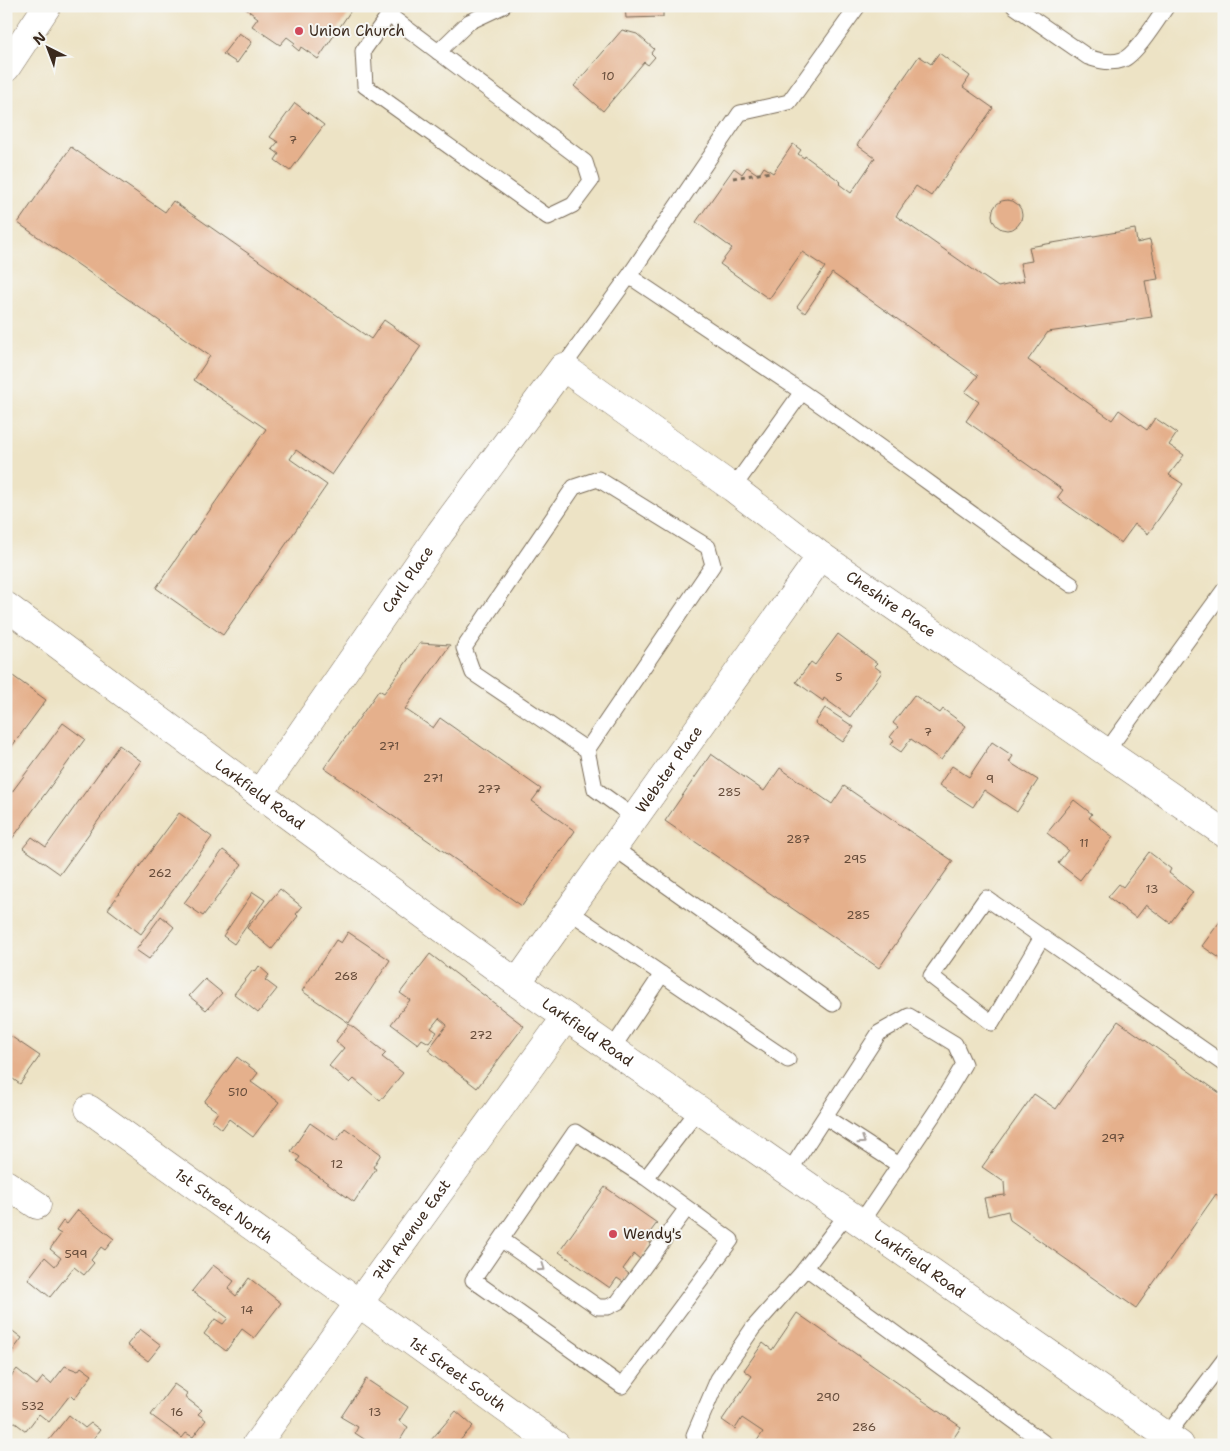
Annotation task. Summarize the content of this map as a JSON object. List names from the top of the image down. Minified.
{"streets":{"street":["Carll Place","Cheshire Place","Webster Place","Larkfield Road","1st Street North","7th Avenue East","1st Street South"]},"crossings":[["Carll Place","Cheshire Place"],["Carll Place","Larkfield Road"],["Cheshire Place","Webster Place"],["Webster Place","Larkfield Road"],["Larkfield Road","7th Avenue East"],["1st Street North","7th Avenue East"],["1st Street North","1st Street South"],["7th Avenue East","1st Street South"]],"places":["Union Church","Wendy's"],"house_numbers":["10","7","5","7","271","271","9","277","285","287","11","295","262","13","285","268","272","510","297","12","599","14","290","532","16","13","286"],"north":"top left"}
